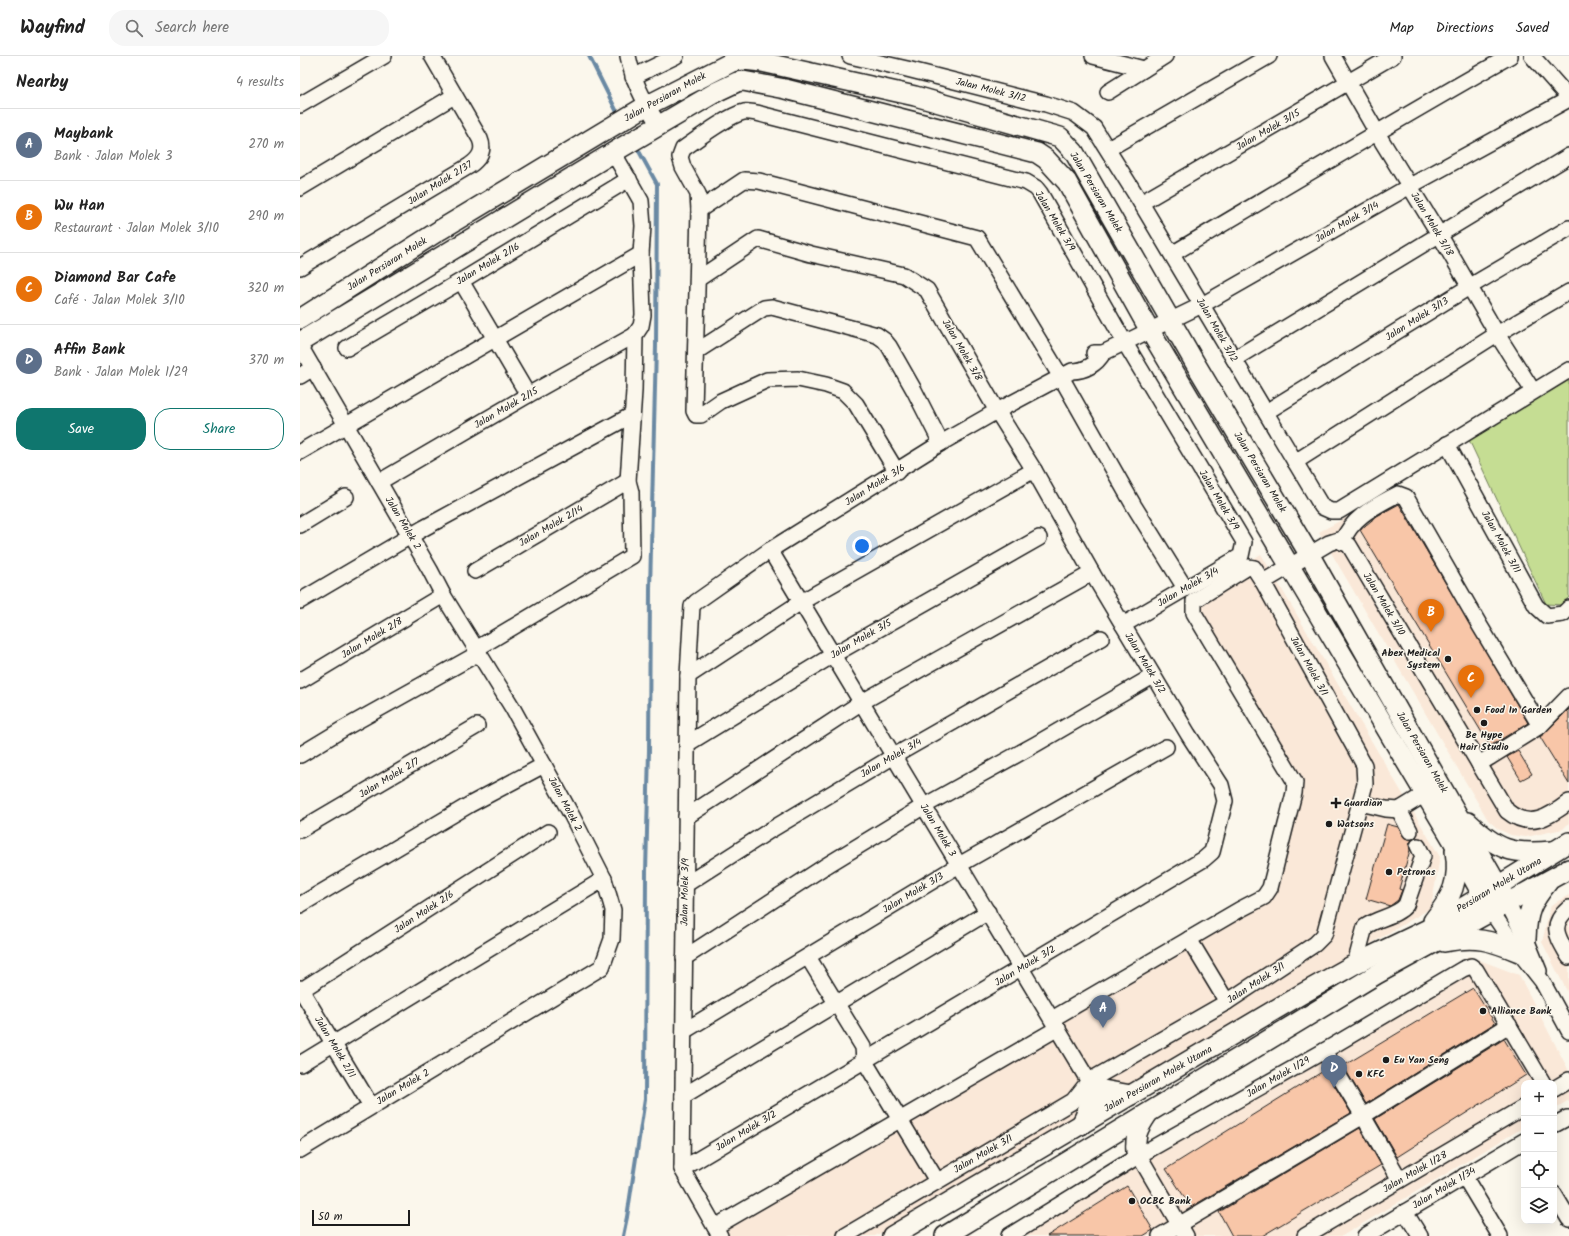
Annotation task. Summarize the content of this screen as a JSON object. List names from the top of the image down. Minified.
{"streets":{"main road":["Jalan Persiaran Molek","Persiaran Molek Utama","Jalan Persiaran Molek Utama"],"street":["Jalan Molek 3/12","Jalan Molek 3/15","Jalan Molek 2/37","Jalan Molek 3/9","Jalan Molek 3/14","Jalan Molek 3/18","Jalan Molek 2/16","Jalan Molek 3/13","Jalan Molek 3/8","Jalan Molek 2/15","Jalan Molek 3/6","Jalan Molek 2","Jalan Molek 2/14","Jalan Molek 3/11","Jalan Molek 3/4","Jalan Molek 3/10","Jalan Molek 2/8","Jalan Molek 3/5","Jalan Molek 3/2","Jalan Molek 3/1","Jalan Molek 2/7","Jalan Molek 3","Jalan Molek 3/3","Jalan Molek 2/6","Jalan Molek 2/11","Jalan Molek 1/29","Jalan Molek 1/28","Jalan Molek 1/34"]},"crossings":[["Jalan Molek 3/12","Jalan Molek 3/15"],["Jalan Molek 3/12","Jalan Molek 3/14"],["Jalan Molek 3/12","Jalan Molek 3/18"],["Jalan Molek 3/12","Jalan Molek 3/13"],["Jalan Molek 3/12","Jalan Molek 3/11"],["Jalan Persiaran Molek","Jalan Molek 3/14"],["Jalan Persiaran Molek","Persiaran Molek Utama"],["Jalan Molek 3/15","Jalan Molek 3/18"],["Jalan Molek 3/9","Jalan Molek 3/14"],["Jalan Molek 3/9","Jalan Molek 3/6"],["Jalan Molek 3/9","Jalan Molek 3/4"],["Jalan Molek 3/9","Jalan Molek 3/5"],["Jalan Molek 3/9","Jalan Molek 3/2"],["Jalan Molek 3/9","Jalan Molek 3/3"],["Jalan Molek 3/14","Jalan Molek 3/18"],["Jalan Molek 3/14","Jalan Molek 3/6"],["Jalan Molek 3/18","Jalan Molek 3/13"],["Jalan Molek 3/8","Jalan Molek 3/6"],["Jalan Molek 3/8","Jalan Molek 3/4"],["Jalan Molek 3/8","Jalan Molek 3/2"],["Jalan Molek 2/15","Jalan Molek 2"],["Jalan Molek 3/6","Jalan Molek 3"],["Jalan Molek 2","Jalan Molek 2/8"],["Jalan Molek 2","Jalan Molek 2/11"],["Jalan Molek 3/4","Jalan Molek 3/2"],["Jalan Molek 3/4","Jalan Molek 3"],["Jalan Molek 3/5","Jalan Molek 3"],["Jalan Molek 3/2","Jalan Molek 3"],["Jalan Molek 3/1","Jalan Molek 3"],["Jalan Molek 3","Jalan Molek 3/3"],["Jalan Molek 3","Jalan Persiaran Molek Utama"],["Persiaran Molek Utama","Jalan Persiaran Molek Utama"],["Jalan Molek 2/6","Jalan Molek 2/11"]],"places":{"other":["Abex Medical System","Food In Garden","Be Hype Hair Studio","Watsons","Petronas","Alliance Bank","Eu Yan Seng","KFC","OCBC Bank"],"health":["Guardian"]},"scale_bar":"50 m","page":{"header":"Wayfind","search":"Search here","nav":["Map","Directions","Saved"],"heading":["Nearby","4 results"],"list":[{"mark":"A","name":"Maybank","note":"Bank · Jalan Molek 3","value":"270 m"},{"mark":"B","name":"Wu Han","note":"Restaurant · Jalan Molek 3/10","value":"290 m"},{"mark":"C","name":"Diamond Bar Cafe","note":"Café · Jalan Molek 3/10","value":"320 m"},{"mark":"D","name":"Affin Bank","note":"Bank · Jalan Molek 1/29","value":"370 m"}],"buttons":["Save","Share"],"pins":["B","C","A","D"],"map_buttons":["+","−"],"scale":"50 m"}}
